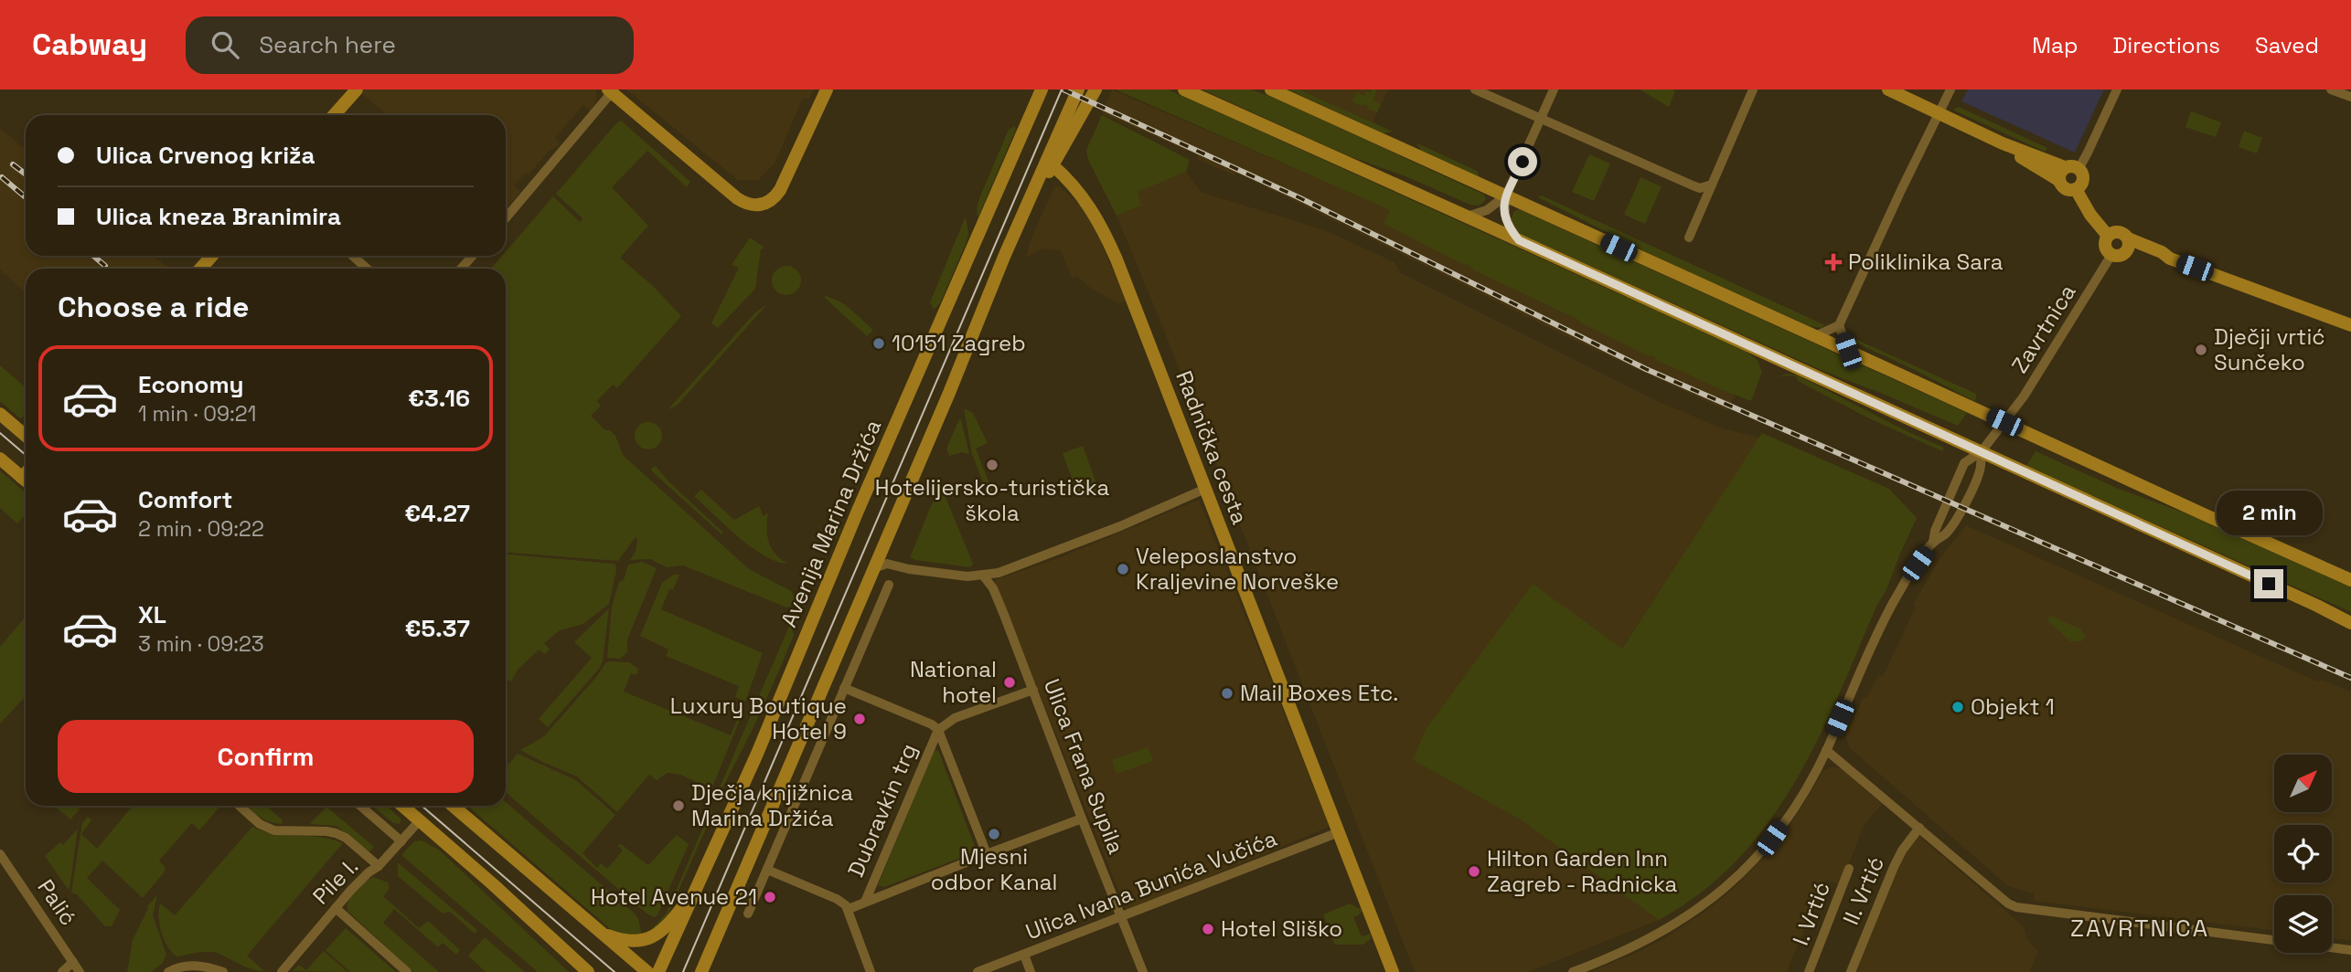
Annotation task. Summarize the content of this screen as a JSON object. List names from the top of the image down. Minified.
{"streets":{"main road":["Radnička cesta","Avenija Marina Držića"],"street":["Zavrtnica","Ulica Frana Supila","Dubravkin trg","Pile I.","Ulica Ivana Bunića Vučića","II. Vrtić","Palić","I. Vrtić"]},"crossings":[["Radnička cesta","Ulica Ivana Bunića Vučića"],["Ulica Frana Supila","Ulica Ivana Bunića Vučića"]],"districts":["ZAVRTNICA"],"places":{"health":["Poliklinika Sara"],"other":["10151 Zagreb","Dječji vrtić Sunčeko","Hotelijersko-turistička škola","Veleposlanstvo Kraljevine Norveške","National hotel","Mail Boxes Etc.","Objekt 1","Luxury Boutique Hotel 9","Dječja knjižnica Marina Držića","Mjesni odbor Kanal","Hilton Garden Inn Zagreb - Radnicka","Hotel Avenue 21","Hotel Sliško"]},"north":"top right","page":{"header":"Cabway","search":"Search here","nav":["Map","Directions","Saved"],"banner":["Ulica Crvenog križa","Ulica kneza Branimira"],"heading":"Choose a ride","list":[{"name":"Economy","note":"1 min · 09:21","value":"€3.16"},{"name":"Comfort","note":"2 min · 09:22","value":"€4.27"},{"name":"XL","note":"3 min · 09:23","value":"€5.37"}],"bubble":"2 min","buttons":"Confirm"}}
